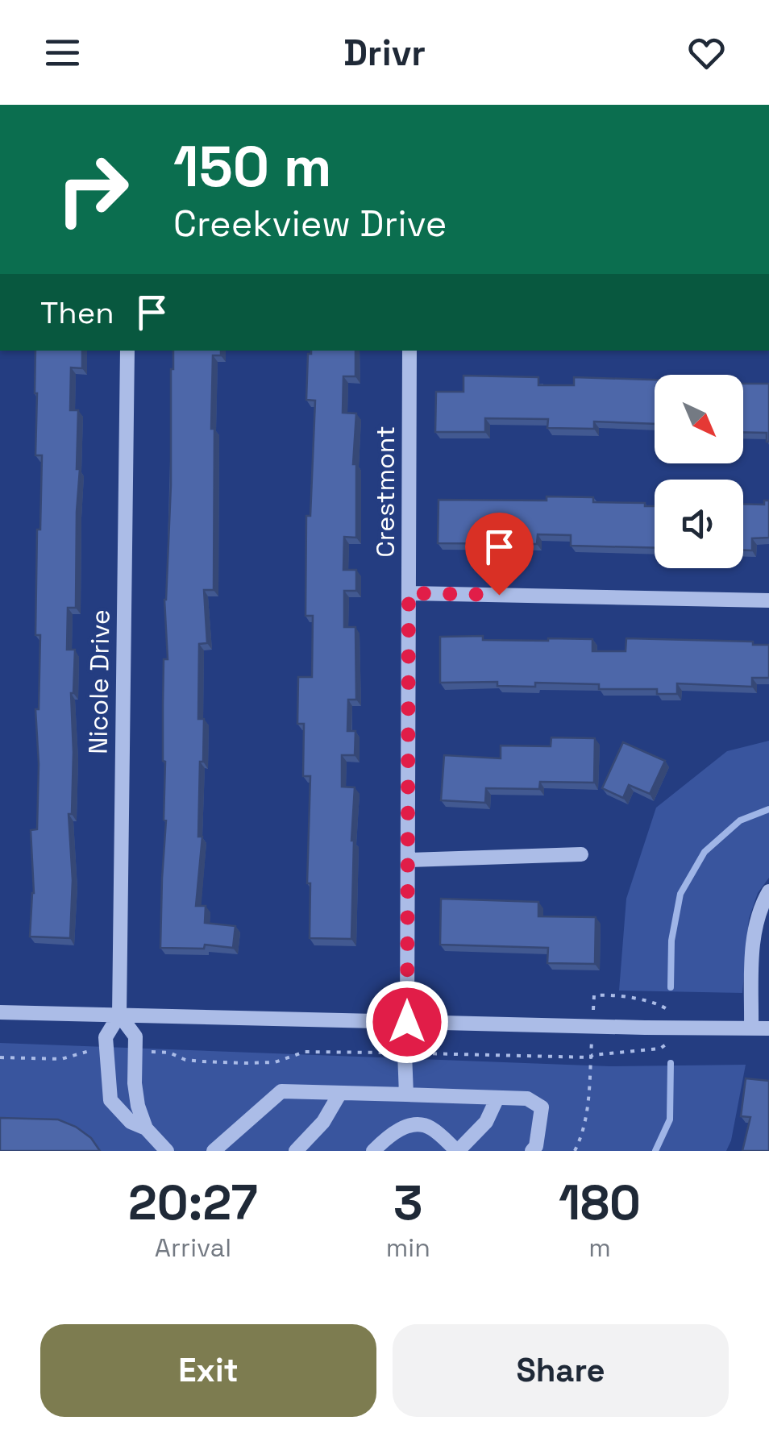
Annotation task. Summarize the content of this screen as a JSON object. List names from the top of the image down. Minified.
{"streets":{"street":["Crestmont","Nicole Drive"]},"north":"bottom right","page":{"header":"Drivr","turn":["150 m","Creekview Drive"],"then":"Then","eta":["20:27","Arrival","3","min","180","m"],"buttons":["Exit","Share"]}}
